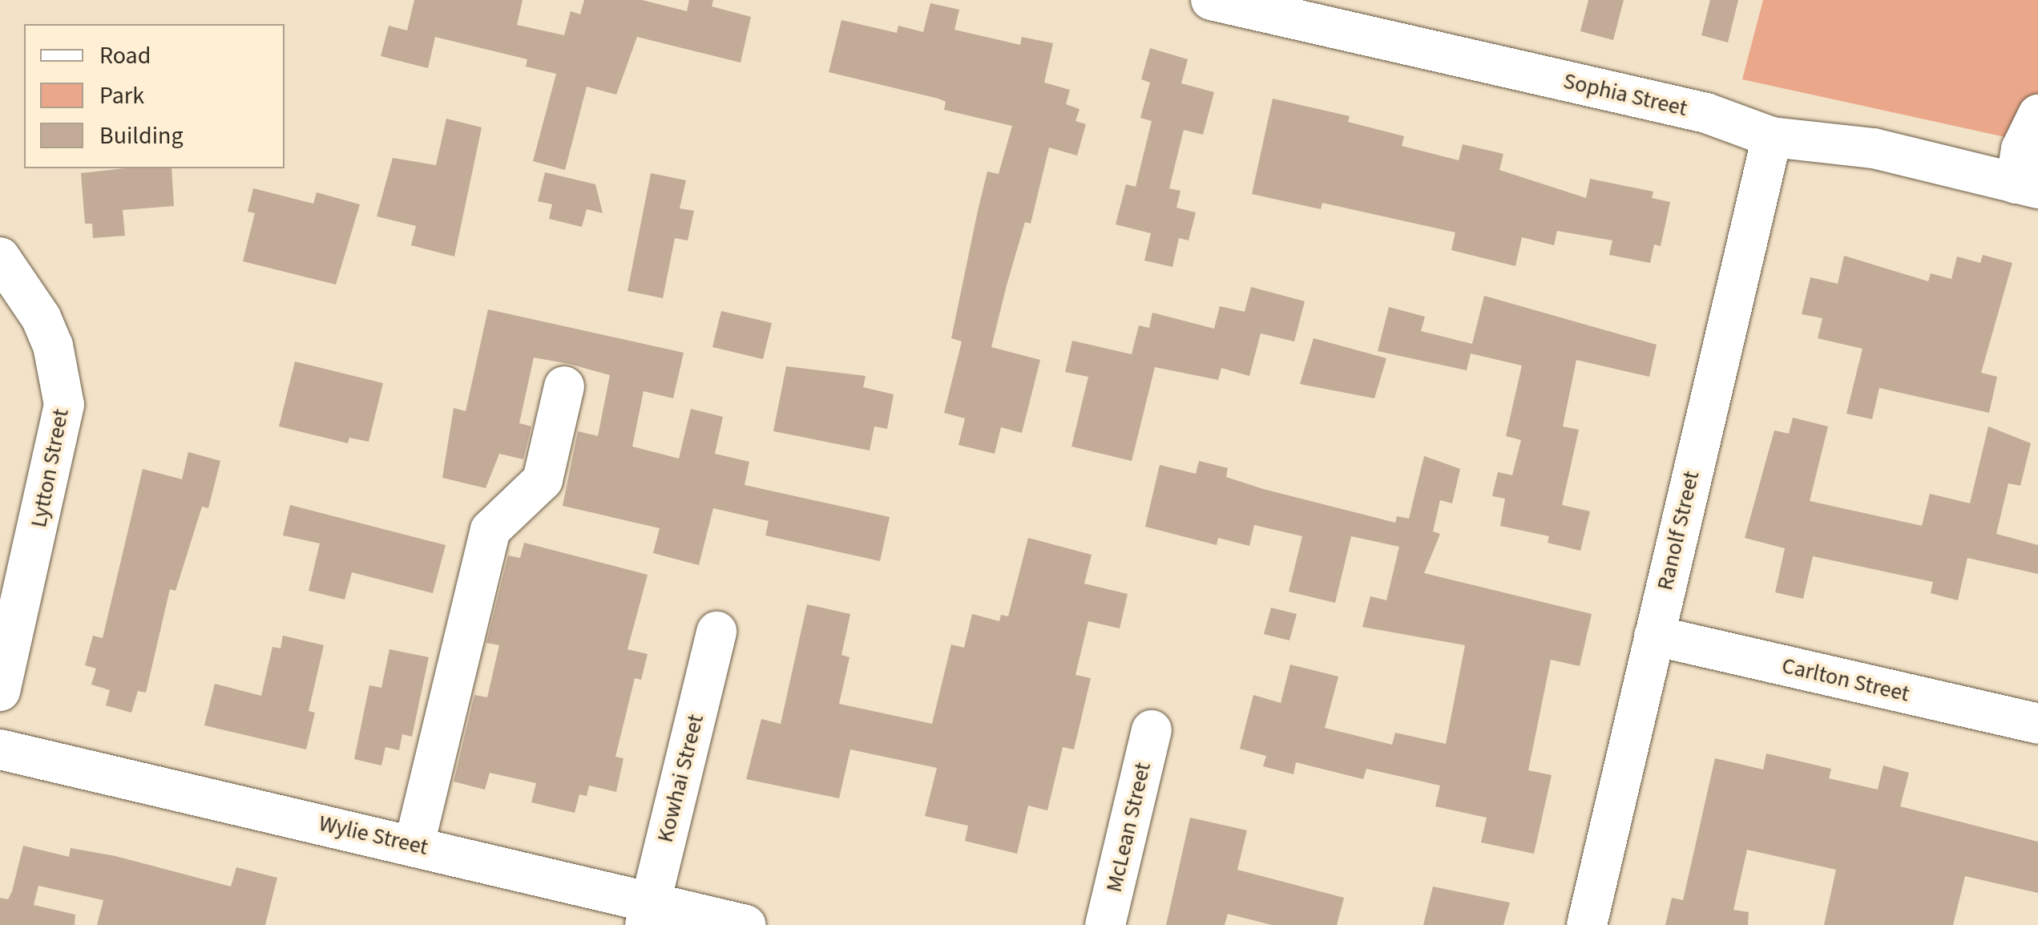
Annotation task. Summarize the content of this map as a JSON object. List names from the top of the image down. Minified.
{"streets":{"street":["Sophia Street","Lytton Street","Ranolf Street","Carlton Street","Kowhai Street","McLean Street","Wylie Street"]},"crossings":[["Sophia Street","Ranolf Street"],["Ranolf Street","Carlton Street"],["Kowhai Street","Wylie Street"]],"legend":["Road","Park","Building"]}
